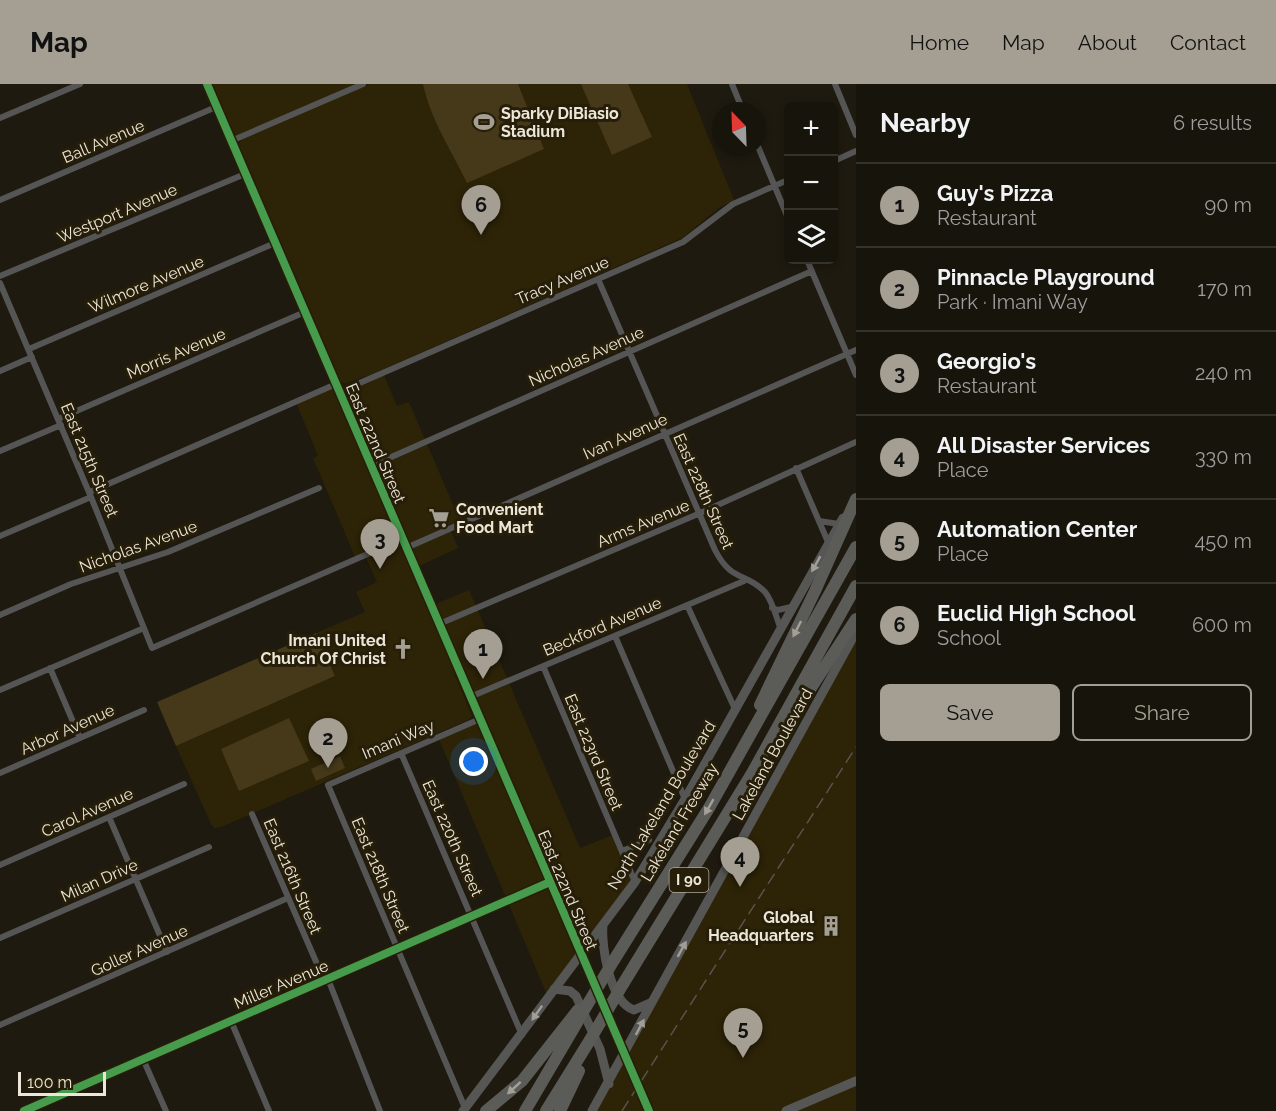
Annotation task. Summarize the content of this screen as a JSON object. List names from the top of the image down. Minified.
{"streets":{"highway":["Lakeland Freeway","I 90"],"street":["Ball Avenue","Westport Avenue","Tracy Avenue","Wilmore Avenue","Morris Avenue","Nicholas Avenue","Ivan Avenue","East 222nd Street","East 215th Street","East 228th Street","Arms Avenue","Beckford Avenue","Arbor Avenue","Imani Way","East 223rd Street","Lakeland Boulevard","North Lakeland Boulevard","Carol Avenue","East 220th Street","East 218th Street","East 216th Street","Milan Drive","Goller Avenue","Miller Avenue"]},"crossings":[["Ball Avenue","East 222nd Street"],["Westport Avenue","East 222nd Street"],["Tracy Avenue","East 222nd Street"],["Tracy Avenue","East 215th Street"],["Tracy Avenue","East 228th Street"],["Wilmore Avenue","East 222nd Street"],["Wilmore Avenue","East 215th Street"],["Morris Avenue","East 222nd Street"],["Morris Avenue","East 215th Street"],["Nicholas Avenue","East 222nd Street"],["Nicholas Avenue","East 215th Street"],["Nicholas Avenue","East 228th Street"],["Ivan Avenue","East 222nd Street"],["Ivan Avenue","East 215th Street"],["Ivan Avenue","East 228th Street"],["East 222nd Street","Arms Avenue"],["East 222nd Street","Beckford Avenue"],["East 222nd Street","Imani Way"],["East 222nd Street","Lakeland Boulevard"],["East 222nd Street","North Lakeland Boulevard"],["East 222nd Street","Miller Avenue"],["East 228th Street","Arms Avenue"],["East 228th Street","Beckford Avenue"],["East 228th Street","North Lakeland Boulevard"],["Beckford Avenue","East 223rd Street"],["Imani Way","East 220th Street"],["Imani Way","East 218th Street"],["East 223rd Street","North Lakeland Boulevard"],["North Lakeland Boulevard","East 220th Street"],["North Lakeland Boulevard","East 218th Street"],["East 220th Street","Miller Avenue"],["East 218th Street","Miller Avenue"],["East 216th Street","Goller Avenue"],["East 216th Street","Miller Avenue"]],"one_way":["Lakeland Boulevard"],"places":{"sports":["Sparky DiBiasio Stadium"],"supermarket":["Convenient Food Mart"],"church":["Imani United Church Of Christ"],"building":["Global Headquarters"]},"scale_bar":"100 m","north":"top left","page":{"header":"Map","nav":["Home","Map","About","Contact"],"heading":["Nearby","6 results"],"map_buttons":["+","−"],"list":[{"mark":"1","name":"Guy's Pizza","note":"Restaurant","value":"90 m"},{"mark":"2","name":"Pinnacle Playground","note":"Park · Imani Way","value":"170 m"},{"mark":"3","name":"Georgio's","note":"Restaurant","value":"240 m"},{"mark":"4","name":"All Disaster Services","note":"Place","value":"330 m"},{"mark":"5","name":"Automation Center","note":"Place","value":"450 m"},{"mark":"6","name":"Euclid High School","note":"School","value":"600 m"}],"pins":["6","3","1","2","4","5"],"buttons":["Save","Share"],"scale":"100 m"}}
